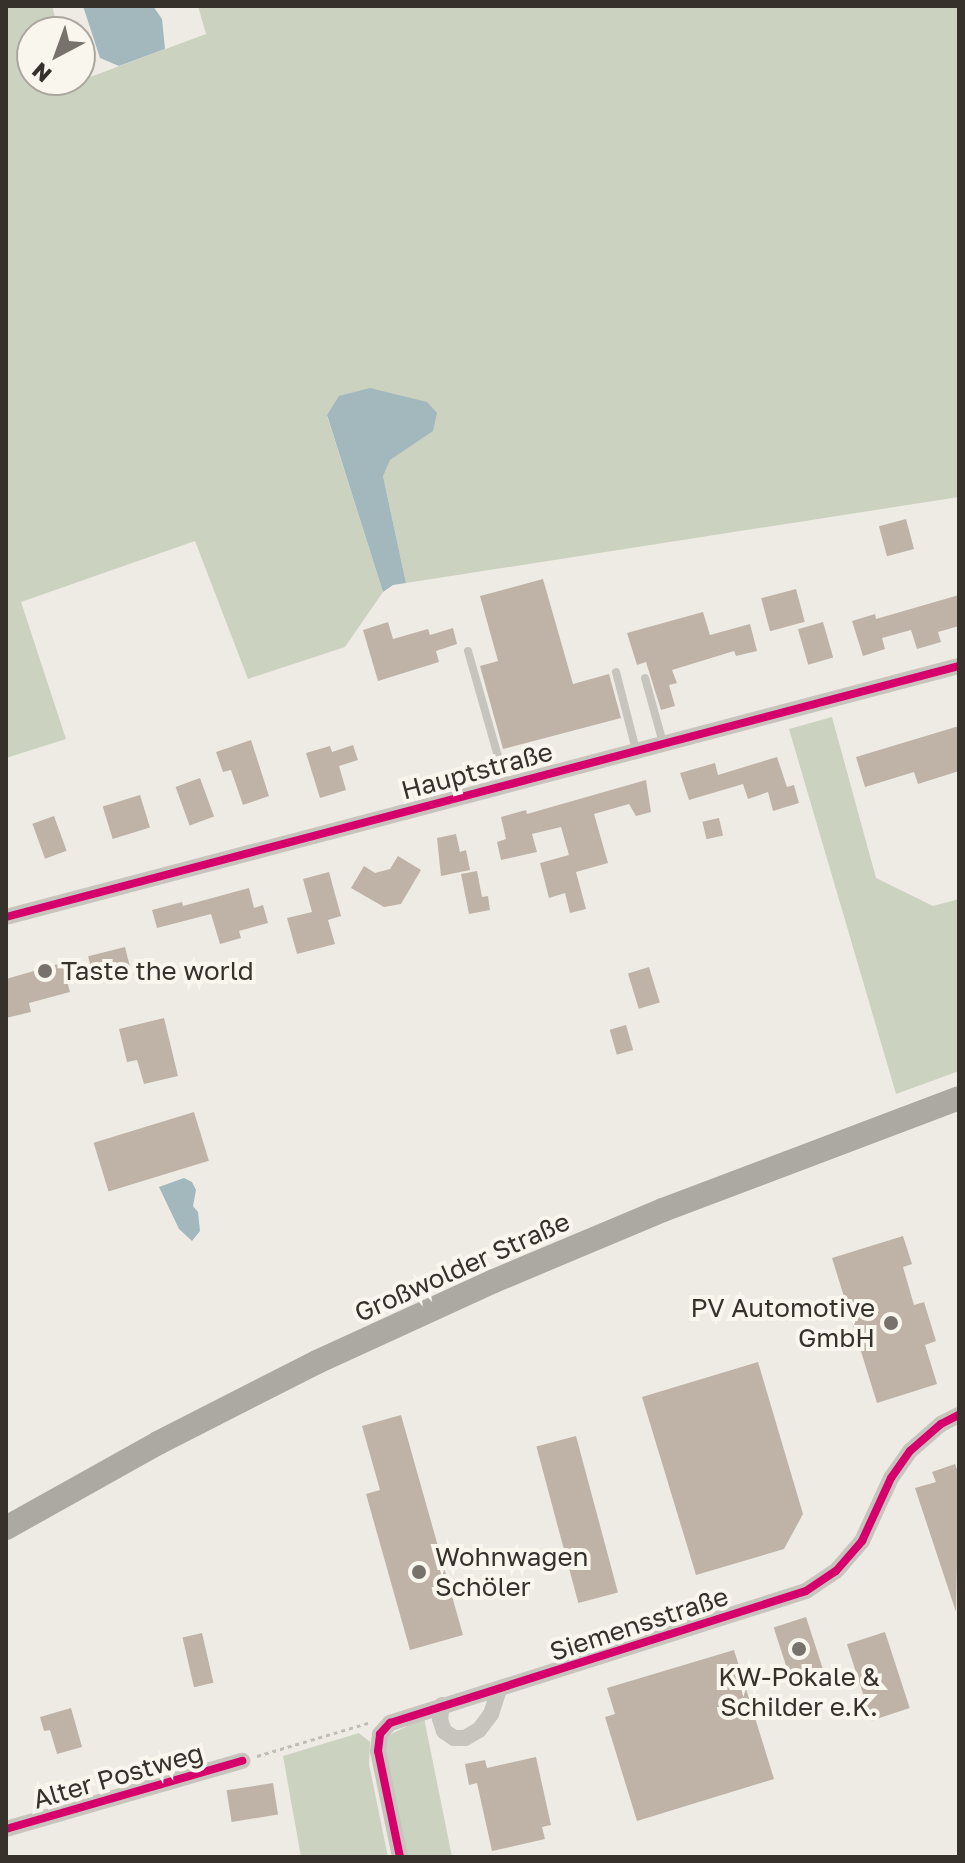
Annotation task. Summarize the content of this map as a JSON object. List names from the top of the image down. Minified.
{"streets":{"main road":["Großwolder Straße"],"street":["Hauptstraße","Siemensstraße","Alter Postweg"]},"crossings":[["Siemensstraße","Alter Postweg"]],"places":["Taste the world","PV Automotive GmbH","Wohnwagen Schöler","KW-Pokale & Schilder e.K."],"north":"bottom left"}
